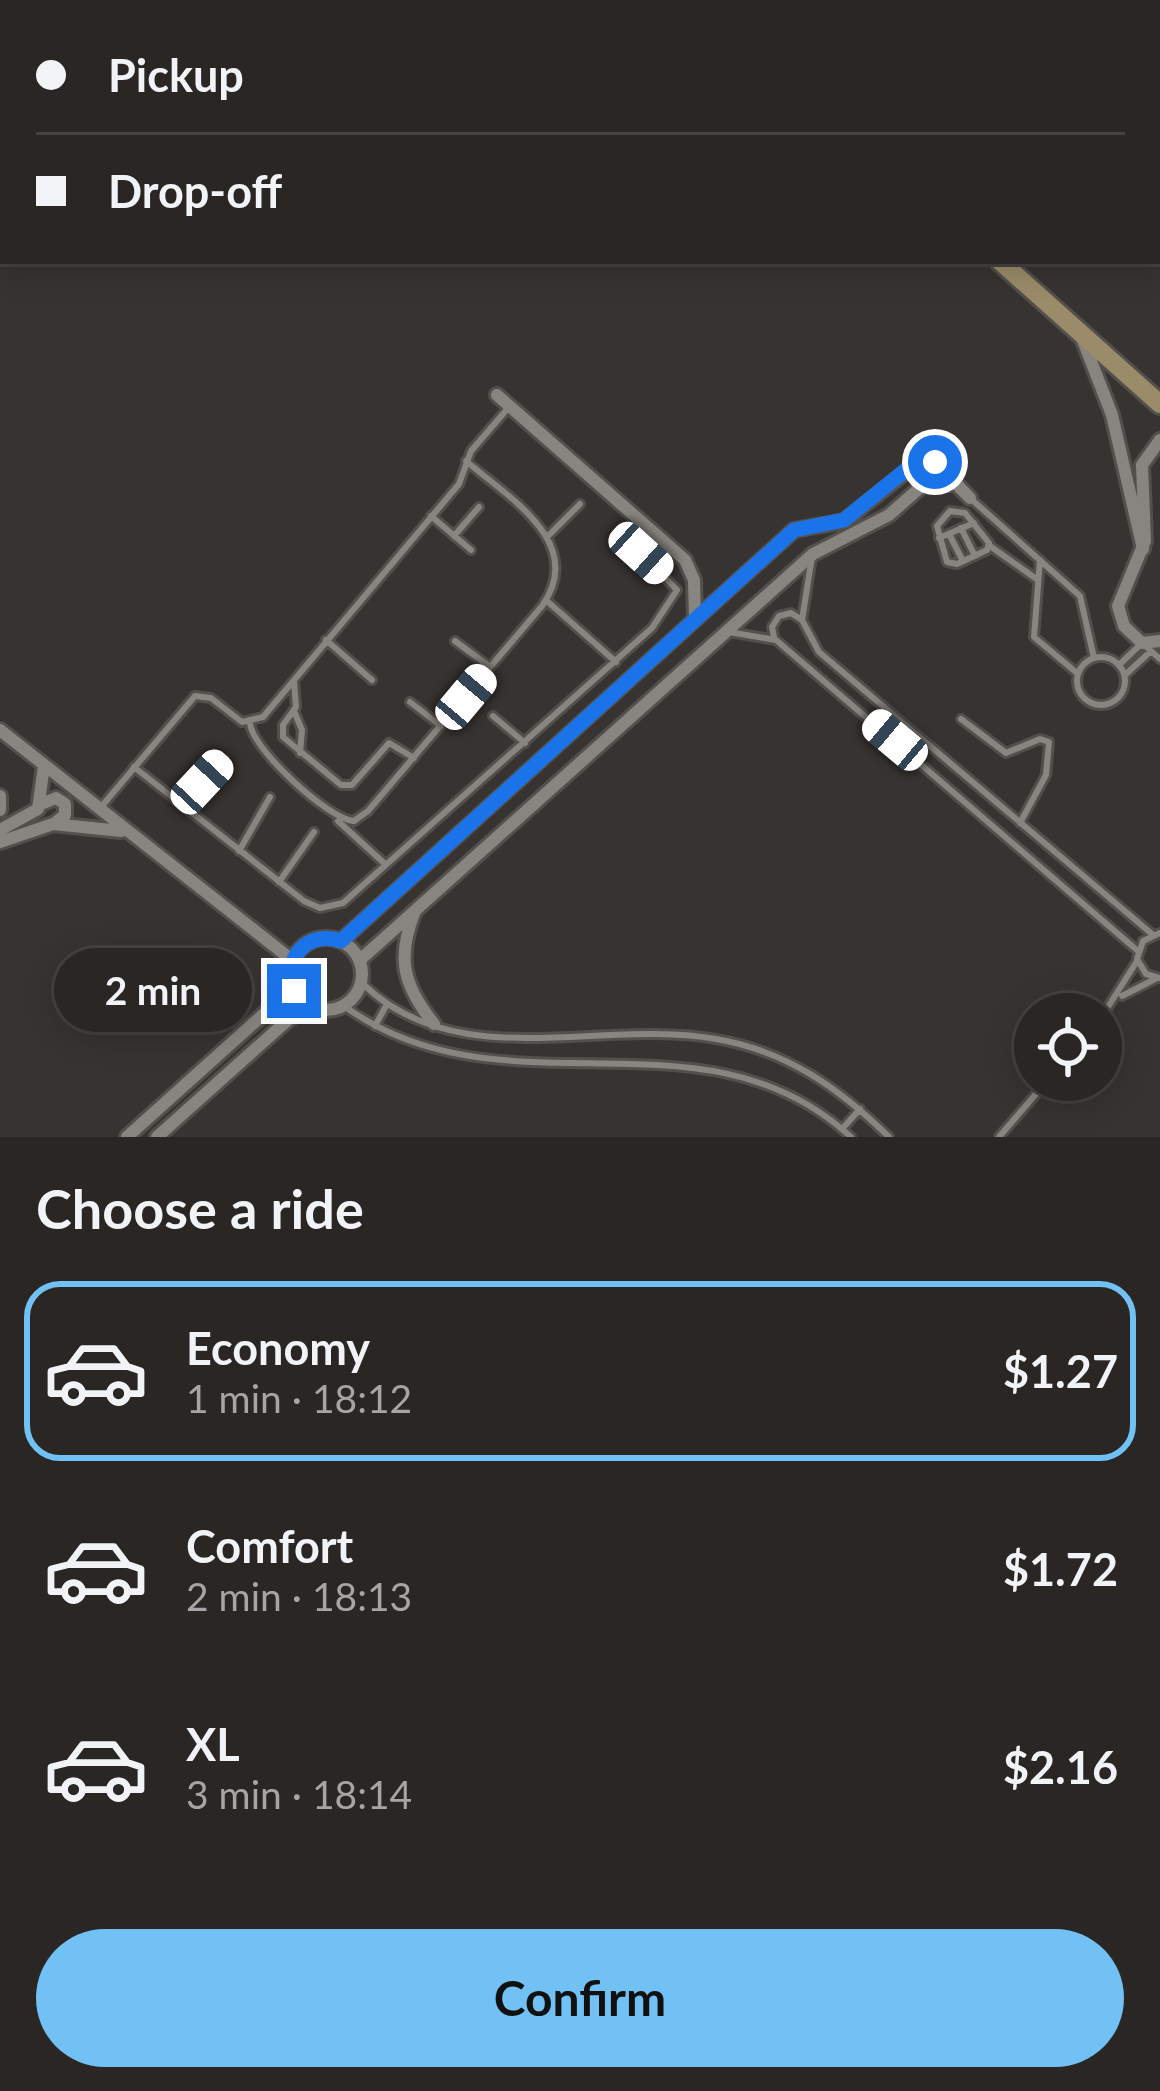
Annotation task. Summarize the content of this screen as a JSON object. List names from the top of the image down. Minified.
{"page":{"banner":["Pickup","Drop-off"],"bubble":"2 min","heading":"Choose a ride","list":[{"name":"Economy","note":"1 min · 18:12","value":"$1.27"},{"name":"Comfort","note":"2 min · 18:13","value":"$1.72"},{"name":"XL","note":"3 min · 18:14","value":"$2.16"}],"buttons":"Confirm"}}
